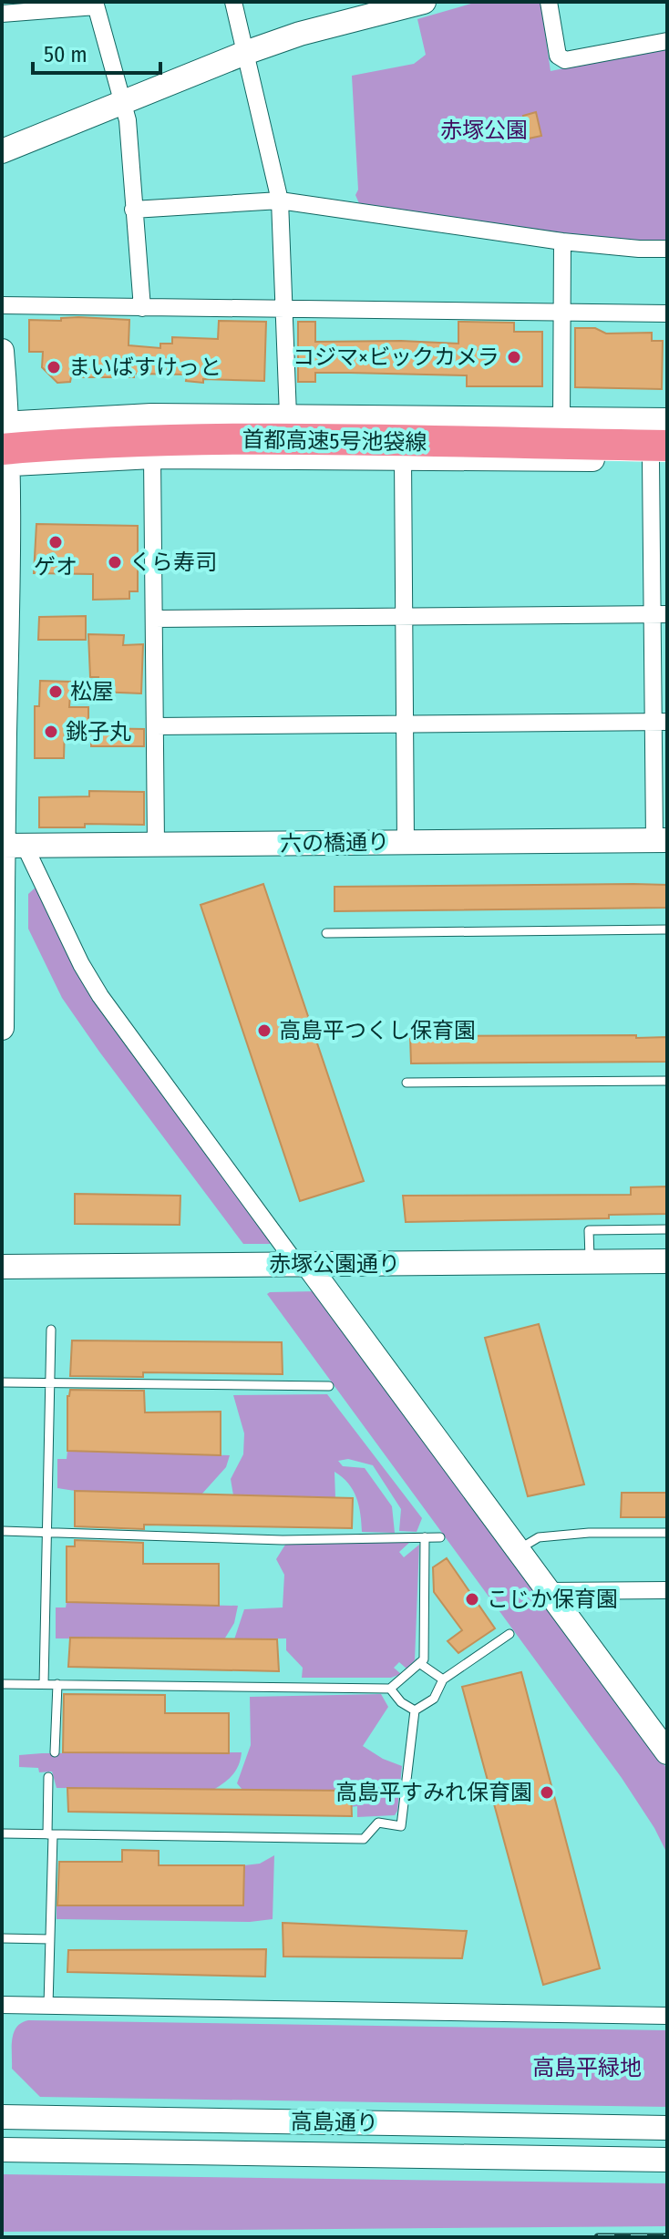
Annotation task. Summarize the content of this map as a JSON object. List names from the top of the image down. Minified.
{"streets":{"highway":["首都高速5号池袋線"],"street":["六の橋通り","赤塚公園通り","高島通り"]},"parks":["赤塚公園","高島平緑地"],"places":["コジマ×ビックカメラ","まいばすけっと","ゲオ","くら寿司","松屋","銚子丸","高島平つくし保育園","こじか保育園","高島平すみれ保育園"],"scale_bar":"50 m"}
